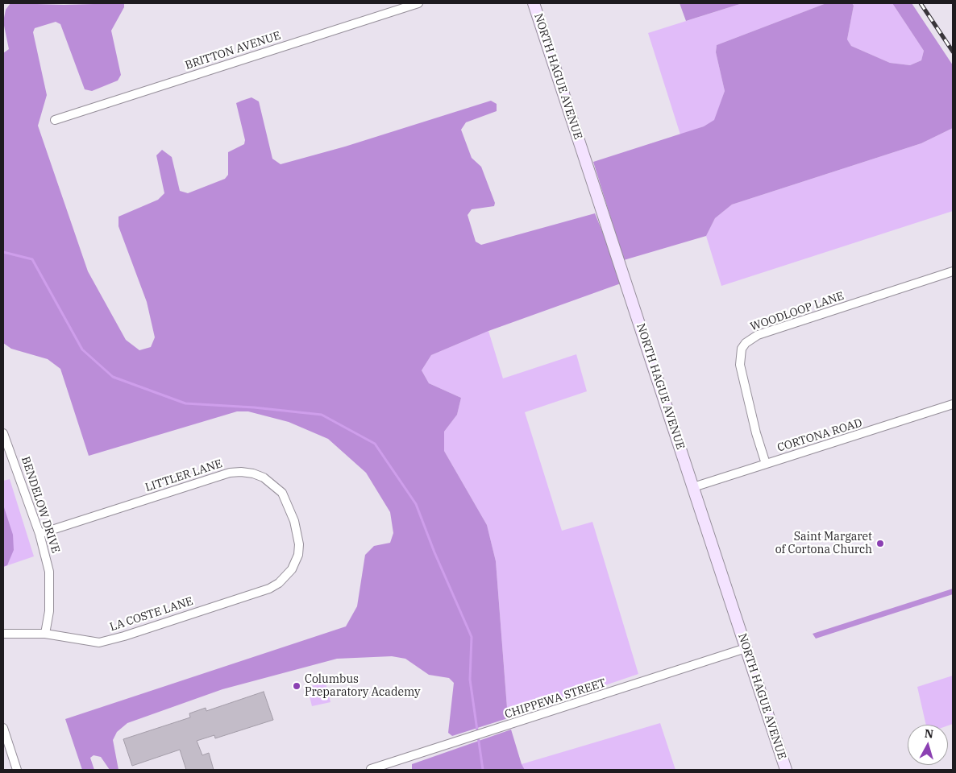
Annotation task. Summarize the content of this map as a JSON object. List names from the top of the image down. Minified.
{"streets":{"main road":["NORTH HAGUE AVENUE"],"street":["BRITTON AVENUE","WOODLOOP LANE","CORTONA ROAD","LITTLER LANE","BENDELOW DRIVE","LA COSTE LANE","CHIPPEWA STREET"]},"crossings":[["NORTH HAGUE AVENUE","CORTONA ROAD"],["NORTH HAGUE AVENUE","CHIPPEWA STREET"],["WOODLOOP LANE","CORTONA ROAD"],["LITTLER LANE","BENDELOW DRIVE"],["LITTLER LANE","LA COSTE LANE"],["BENDELOW DRIVE","LA COSTE LANE"]],"places":["Saint Margaret of Cortona Church","Columbus Preparatory Academy"],"north":"top"}
